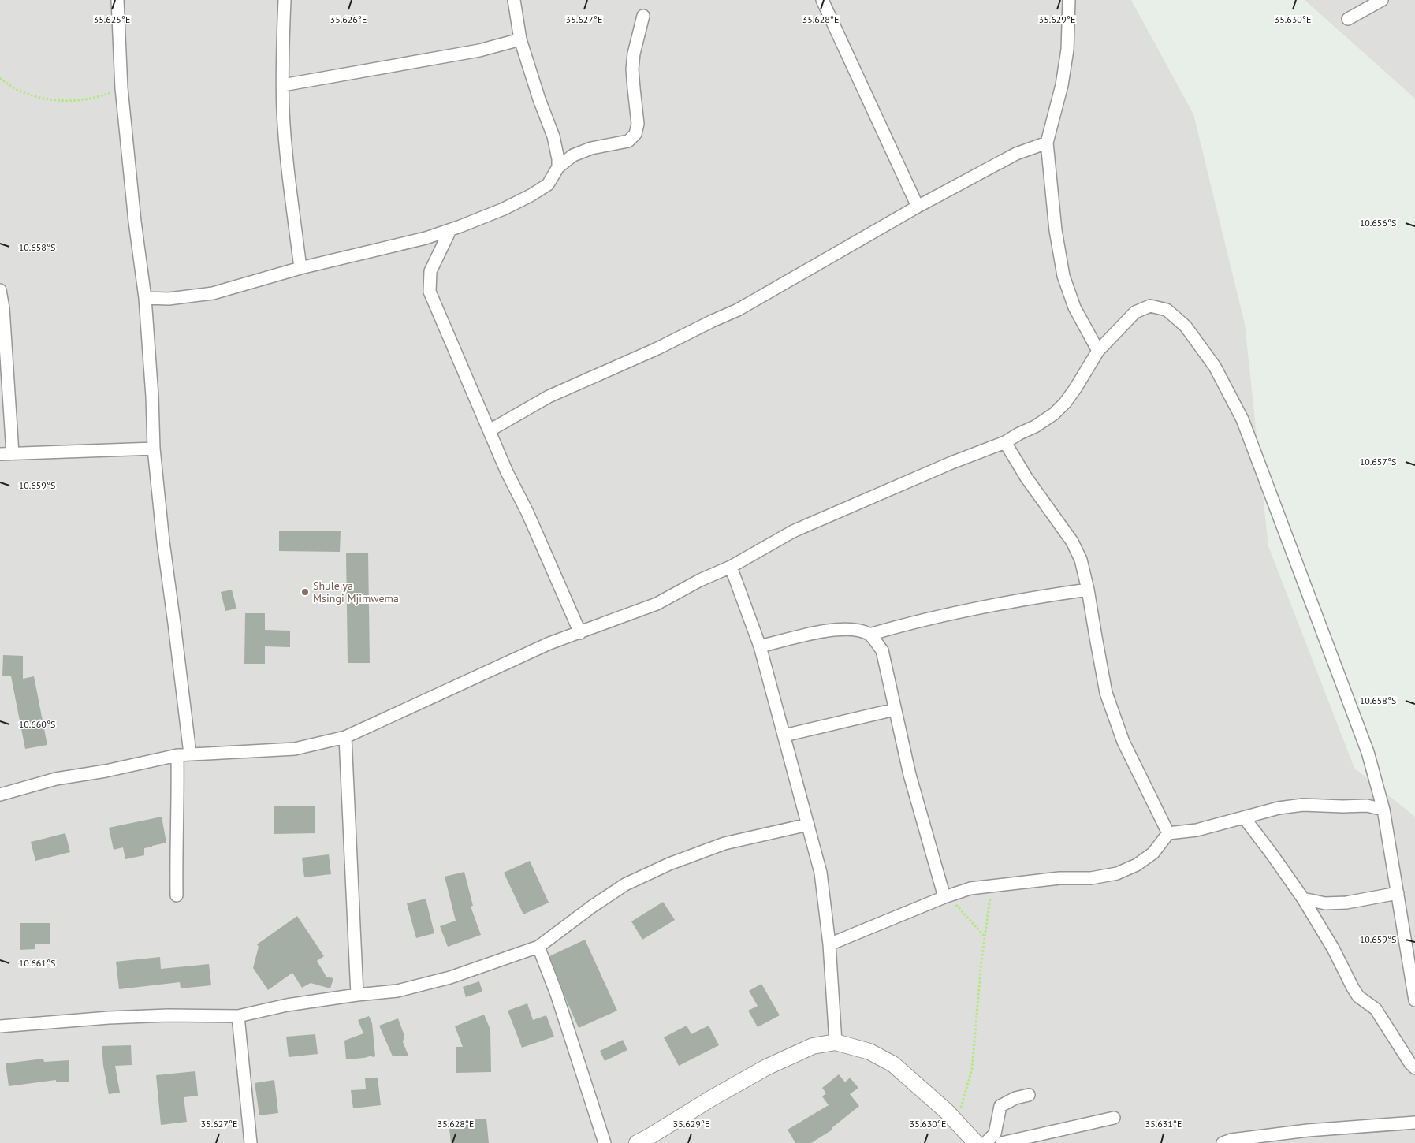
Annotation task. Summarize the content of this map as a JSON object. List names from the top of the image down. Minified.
{"places":["Shule ya Msingi Mjimwema"],"coordinates":["35.625°E","35.626°E","35.627°E","35.628°E","35.629°E","35.630°E","10.656°S","10.658°S","10.657°S","10.659°S","10.660°S","10.661°S","35.631°E"]}
